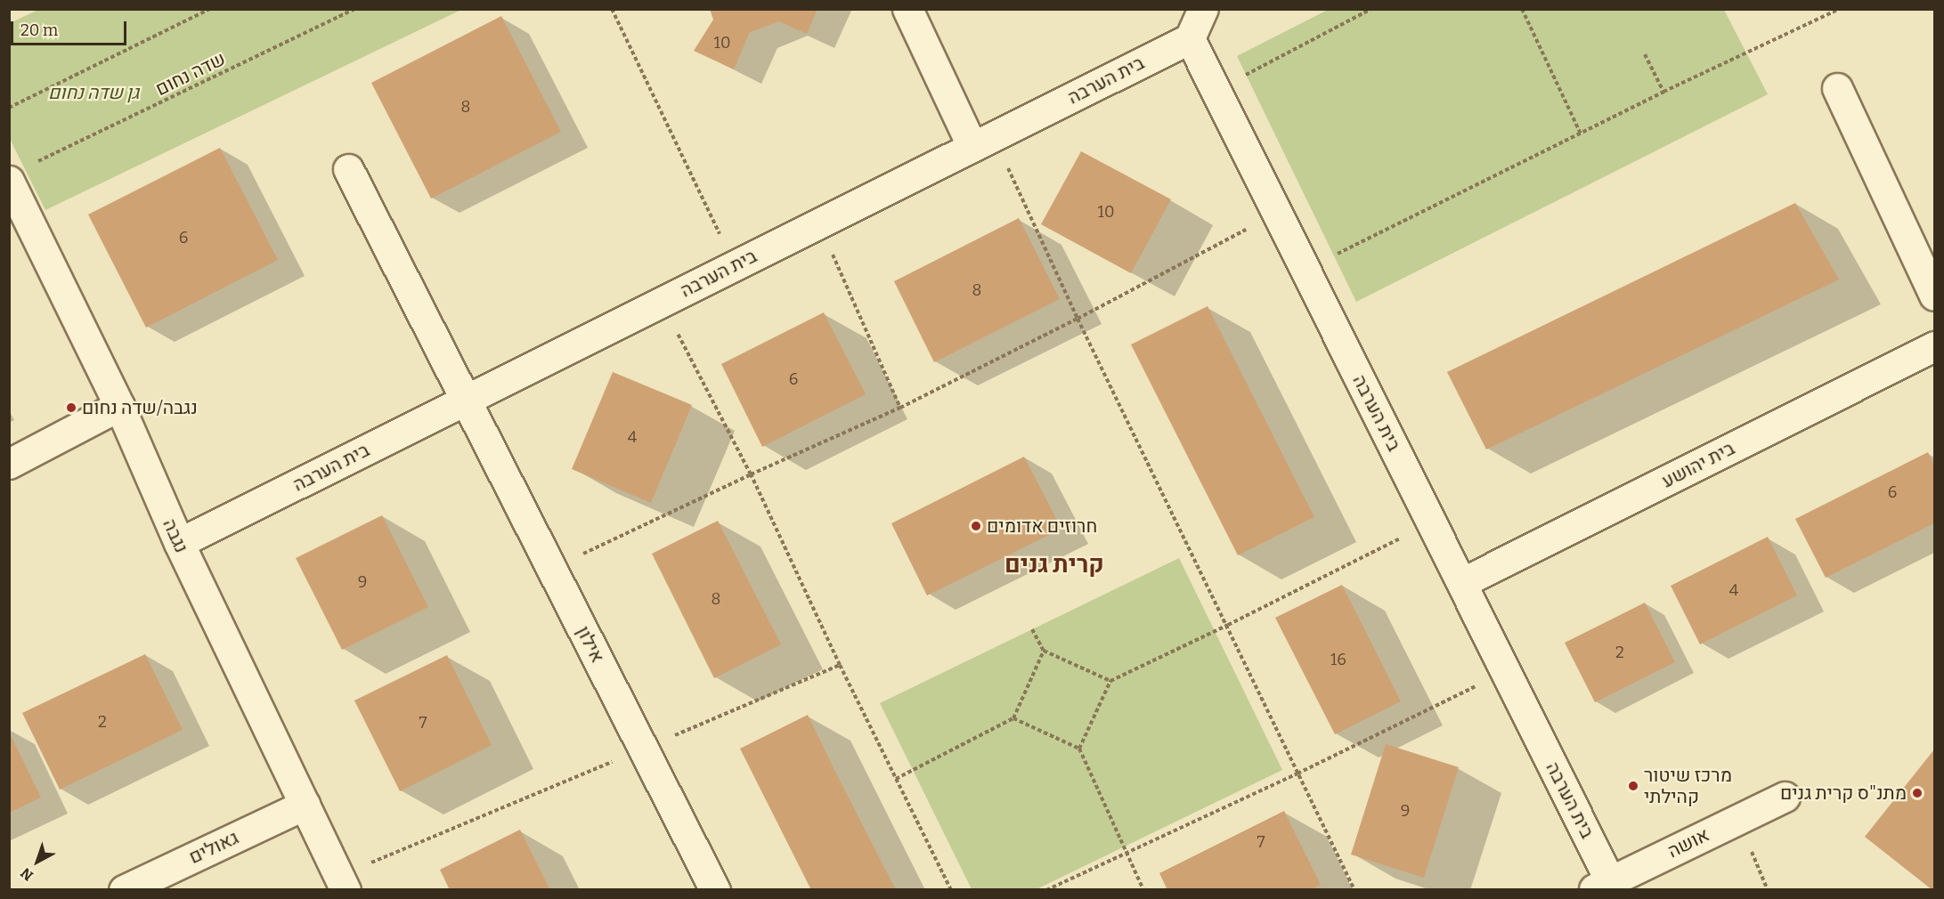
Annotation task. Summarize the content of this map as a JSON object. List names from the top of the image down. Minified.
{"streets":{"street":["בית הערבה","בית יהושע","נגבה","אילון","אושה","גאולים"],"path":["שדה נחום"]},"crossings":[["בית הערבה","בית יהושע"],["בית הערבה","נגבה"],["בית הערבה","אילון"],["בית הערבה","אושה"],["נגבה","גאולים"]],"districts":["קרית גנים"],"parks":["גן שדה נחום"],"places":["נגבה/שדה נחום","חרוזים אדומים","מרכז שיטור קהילתי","מתנ\"ס קרית גנים"],"house_numbers":["10","8","10","6","8","6","4","6","9","4","8","2","16","2","7","9","7"],"scale_bar":"20 m","north":"bottom left"}
